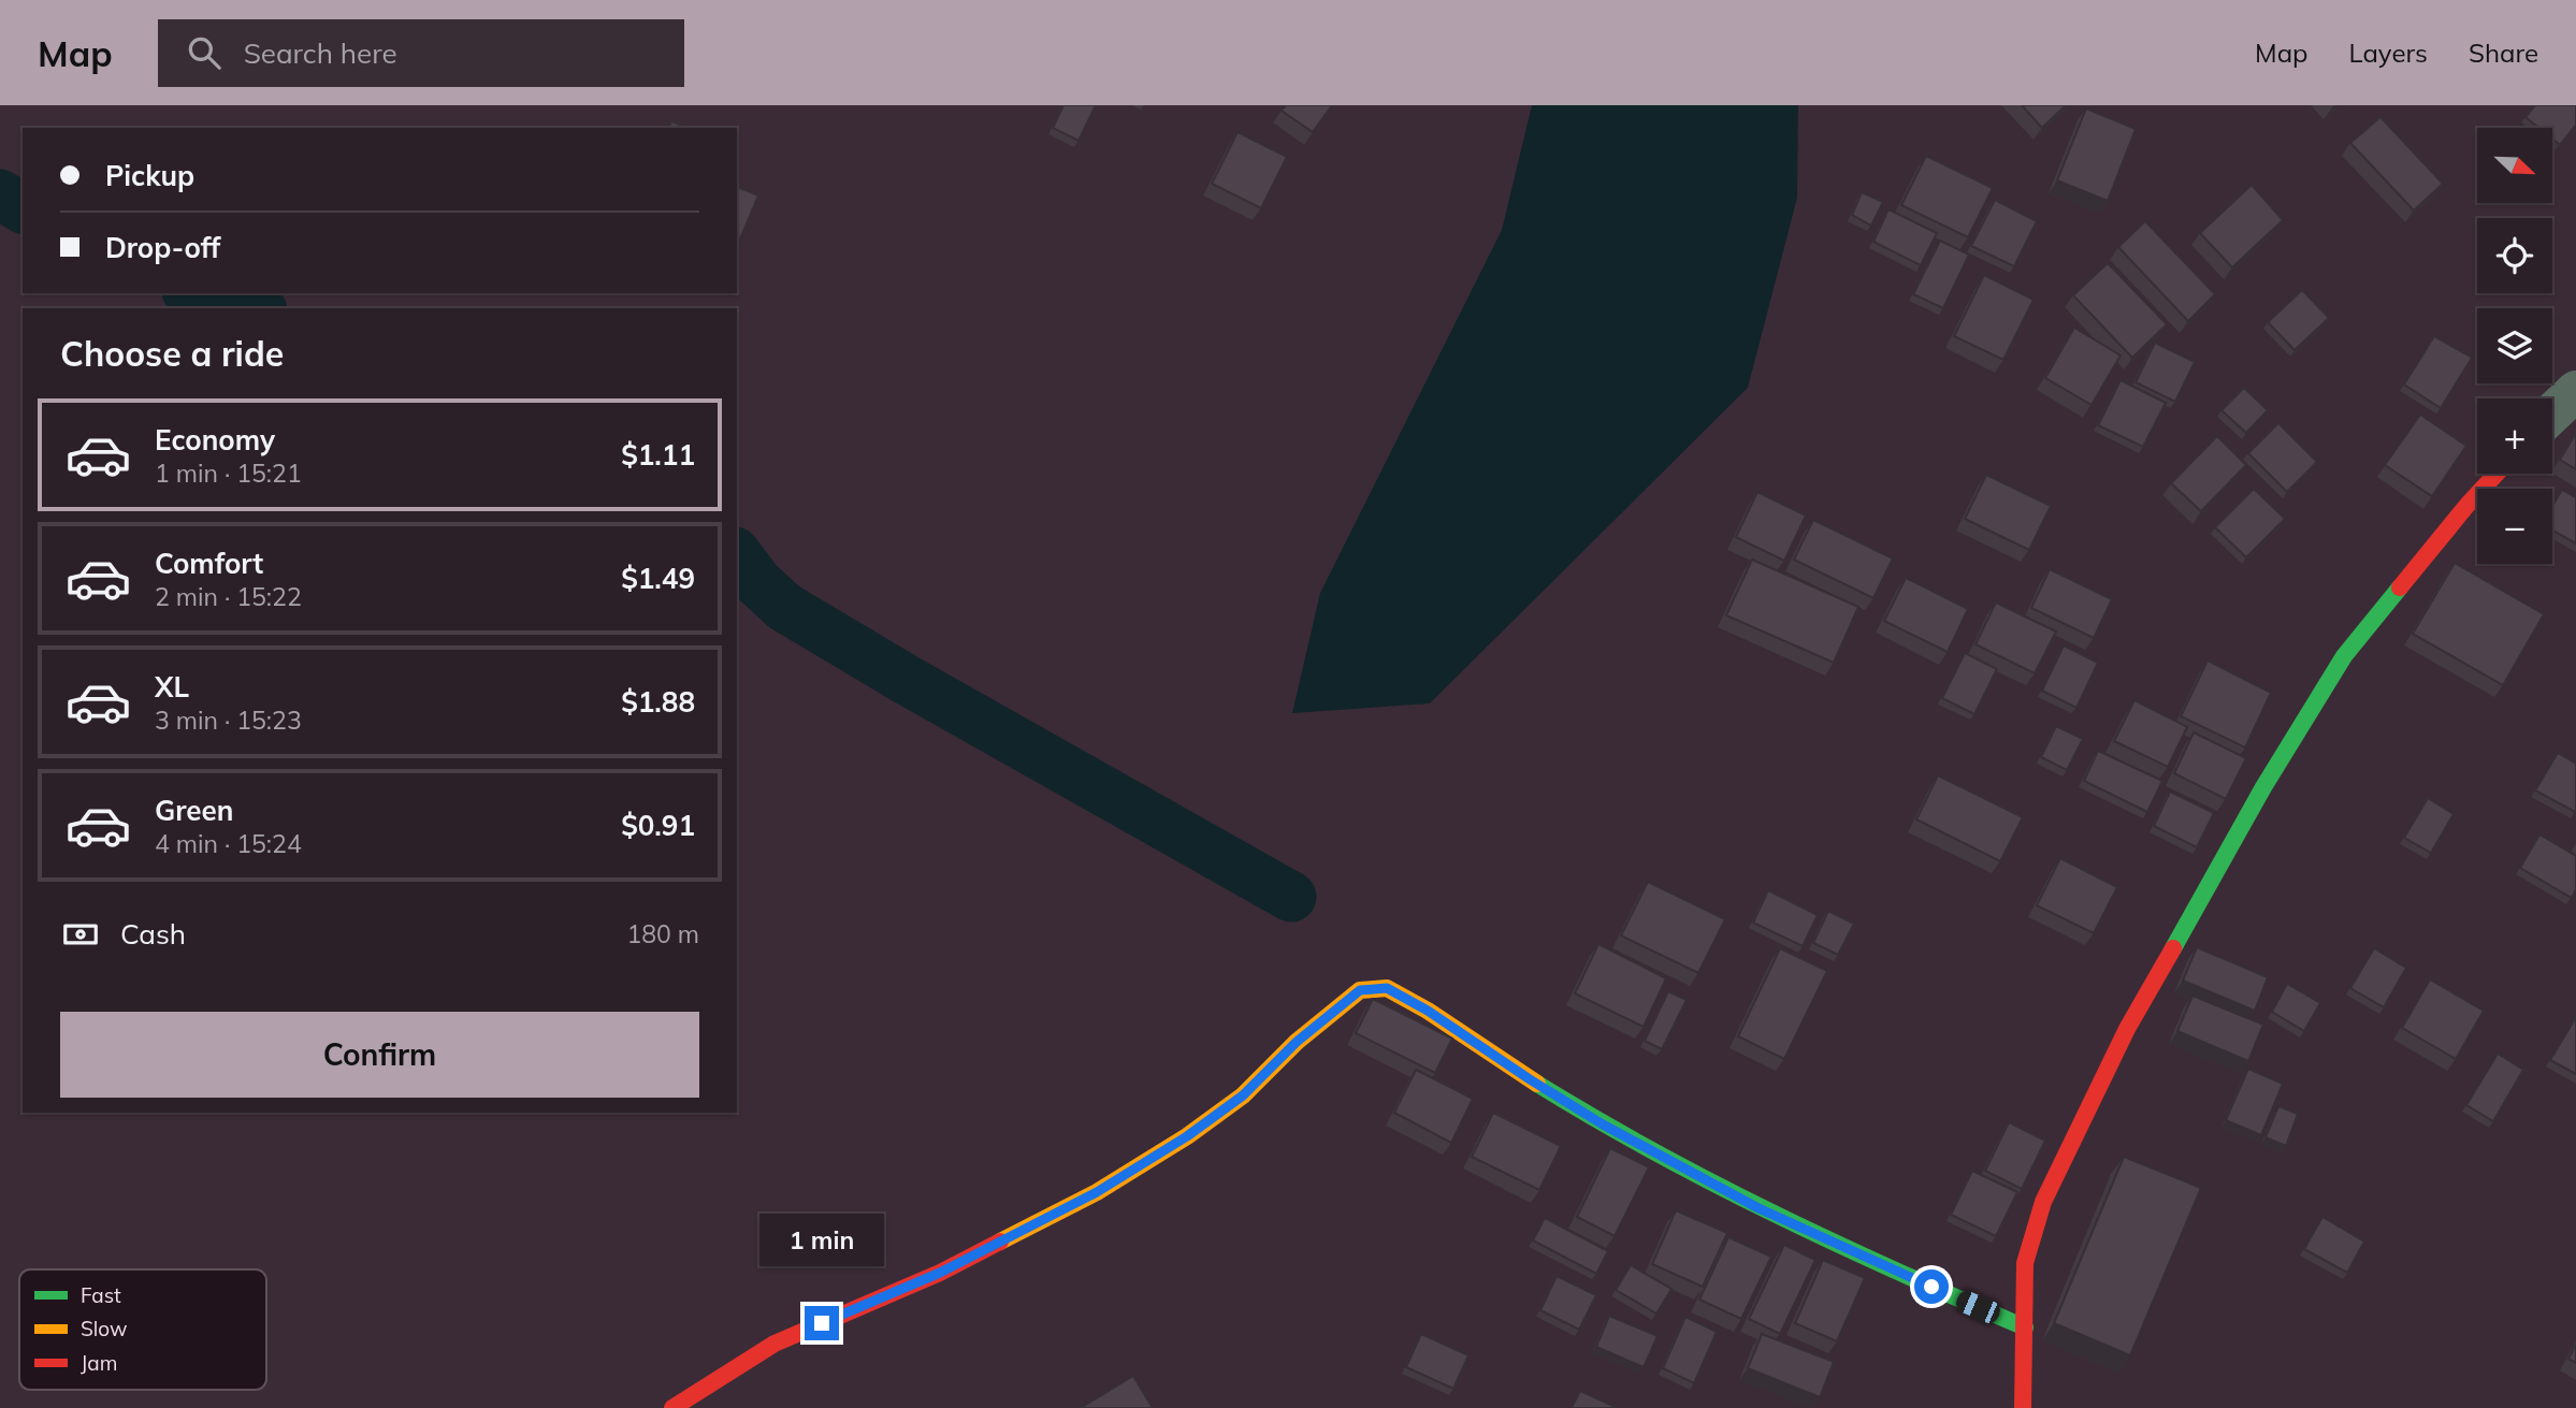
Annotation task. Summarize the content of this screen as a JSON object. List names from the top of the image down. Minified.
{"legend":["Fast","Slow","Jam"],"north":"bottom right","page":{"header":"Map","search":"Search here","nav":["Map","Layers","Share"],"map_buttons":["+","−"],"banner":["Pickup","Drop-off"],"heading":"Choose a ride","list":[{"name":"Economy","note":"1 min · 15:21","value":"$1.11"},{"name":"Comfort","note":"2 min · 15:22","value":"$1.49"},{"name":"XL","note":"3 min · 15:23","value":"$1.88"},{"name":"Green","note":"4 min · 15:24","value":"$0.91"}],"pay":["Cash","180 m"],"buttons":"Confirm","bubble":"1 min"}}
